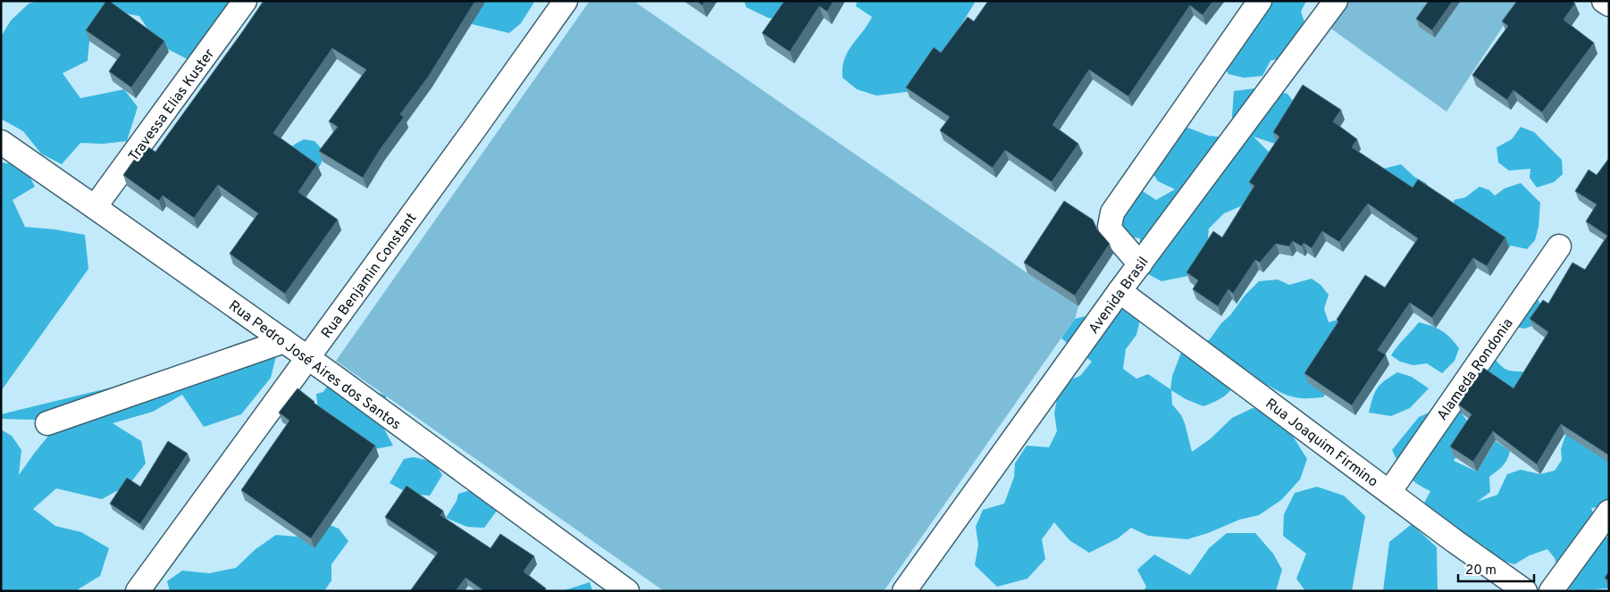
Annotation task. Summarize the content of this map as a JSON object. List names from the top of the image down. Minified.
{"streets":{"street":["Travessa Elias Kuster","Rua Benjamin Constant","Avenida Brasil","Rua Pedro José Aires dos Santos","Alameda Rondonia","Rua Joaquim Firmino"]},"crossings":[["Travessa Elias Kuster","Rua Pedro José Aires dos Santos"],["Rua Benjamin Constant","Rua Pedro José Aires dos Santos"],["Avenida Brasil","Rua Joaquim Firmino"],["Alameda Rondonia","Rua Joaquim Firmino"]],"scale_bar":"20 m"}
